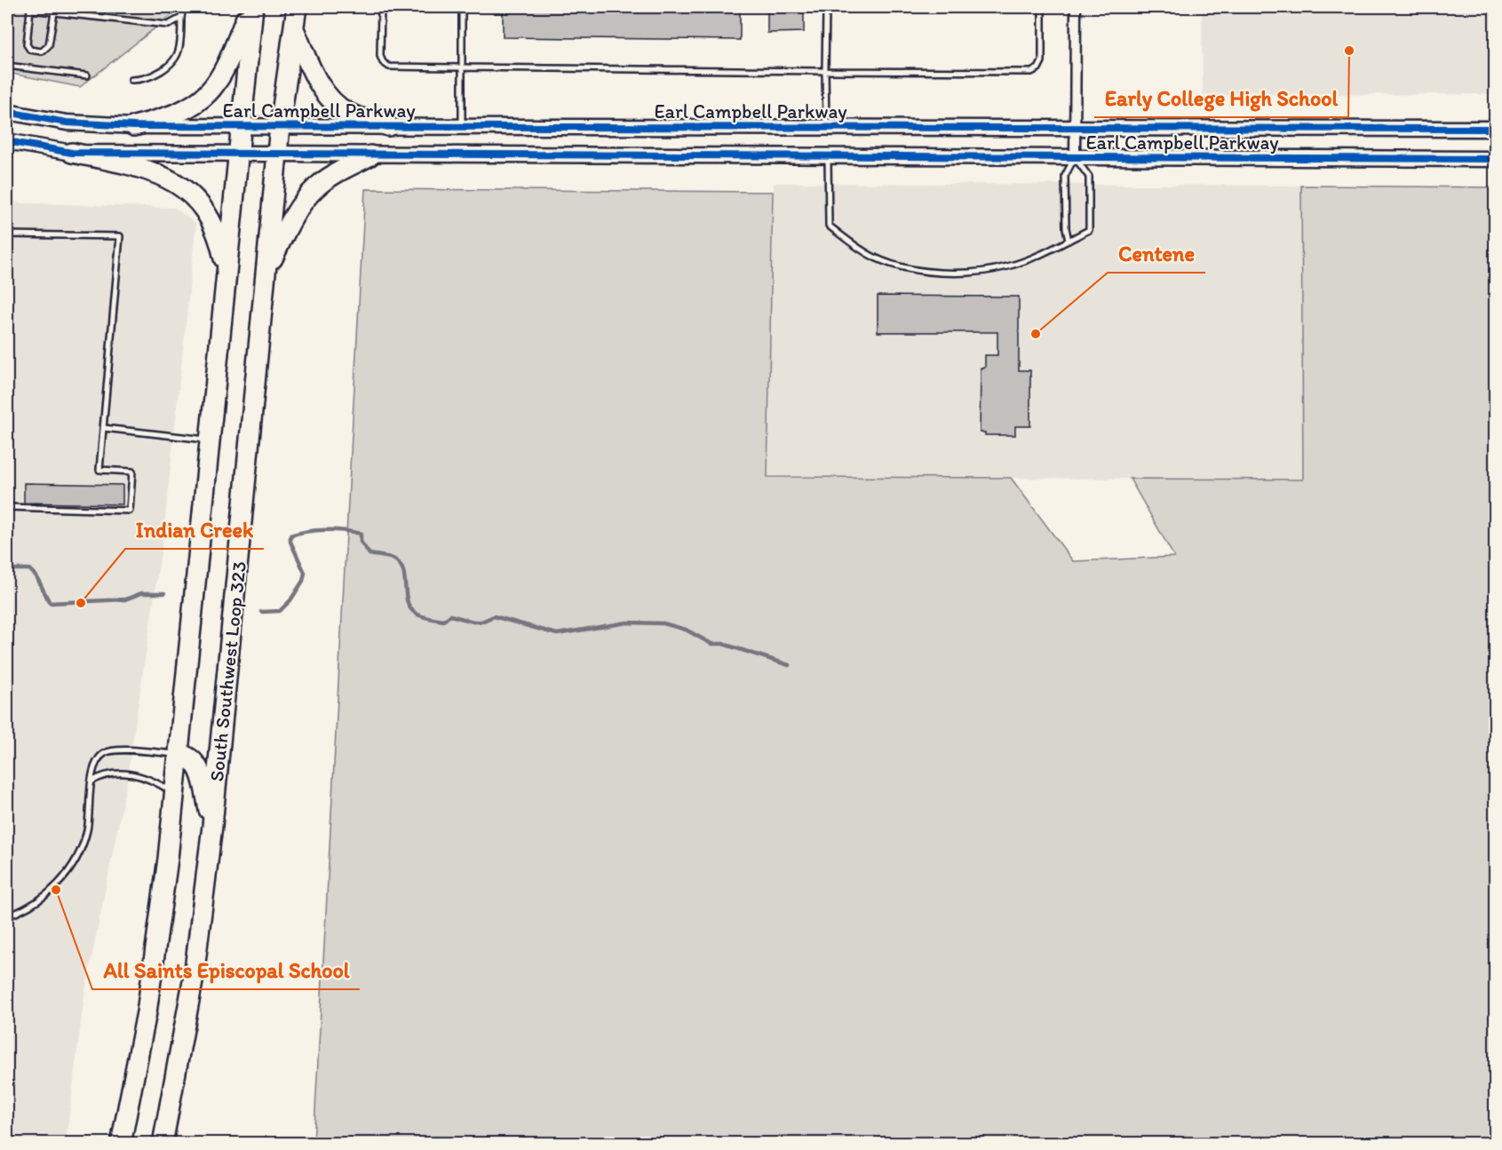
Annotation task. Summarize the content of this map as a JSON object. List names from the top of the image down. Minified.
{"streets":{"highway":["South Southwest Loop 323"],"main road":["Earl Campbell Parkway"]},"crossings":[["Earl Campbell Parkway","South Southwest Loop 323"]],"places":["Early College High School","Centene","Indian Creek","All Saints Episcopal School"]}
